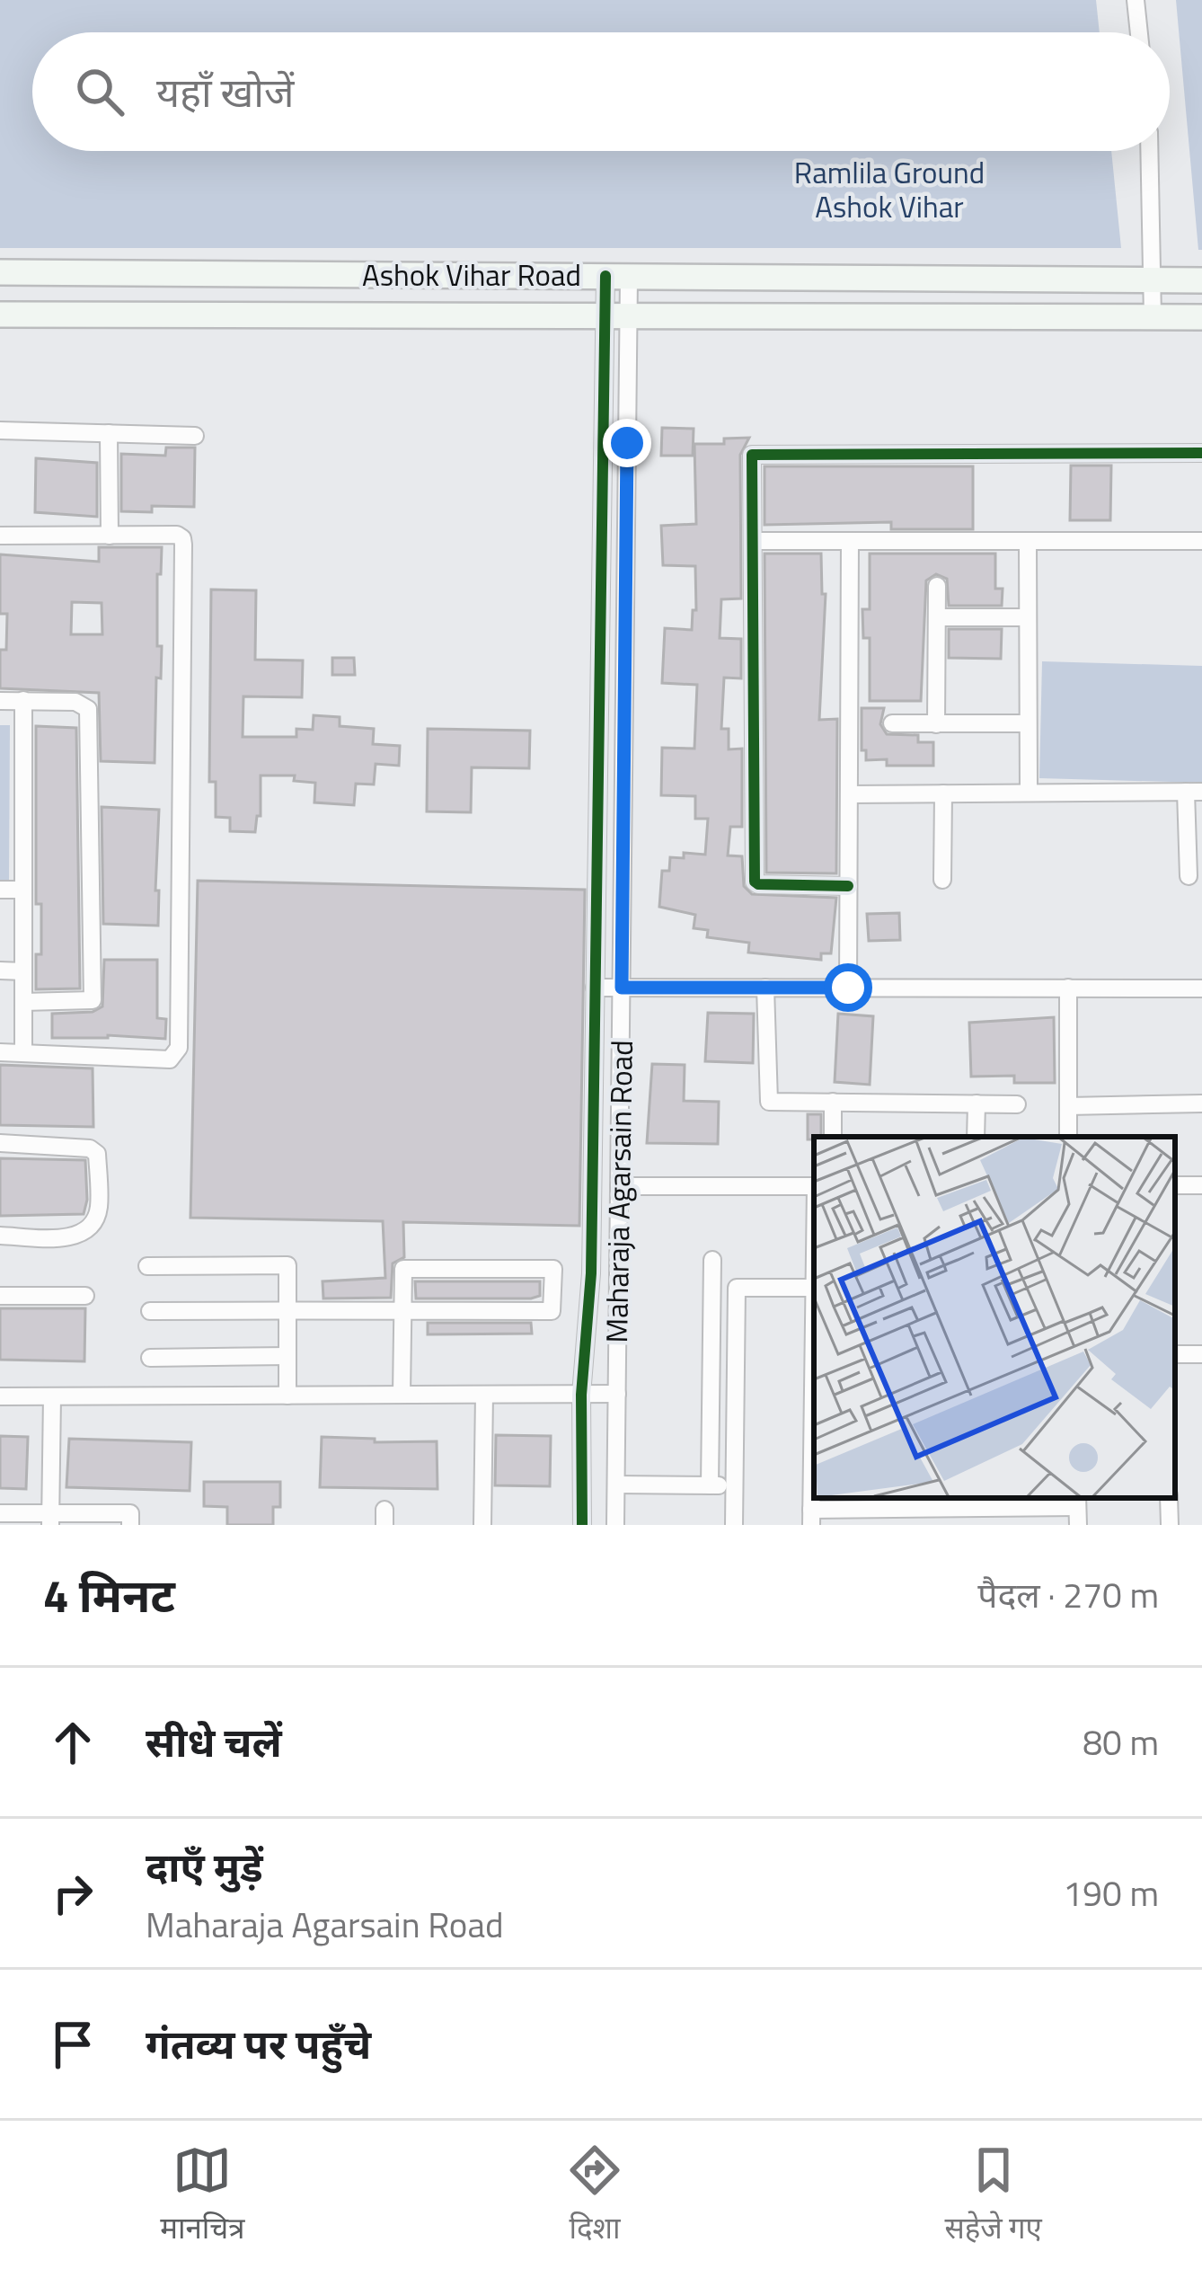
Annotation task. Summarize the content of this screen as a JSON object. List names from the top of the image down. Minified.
{"streets":{"main road":["Ashok Vihar Road"],"street":["Maharaja Agarsain Road"]},"crossings":[["Ashok Vihar Road","Maharaja Agarsain Road"]],"parks":["Ramlila Ground Ashok Vihar"],"page":{"search":"यहाँ खोजें","heading":["4 मिनट","पैदल · 270 m"],"list":[["सीधे चलें","80 m"],["दाएँ मुड़ें","Maharaja Agarsain Road","190 m"],"गंतव्य पर पहुँचे"],"nav":["मानचित्र","दिशा","सहेजे गए"]}}
